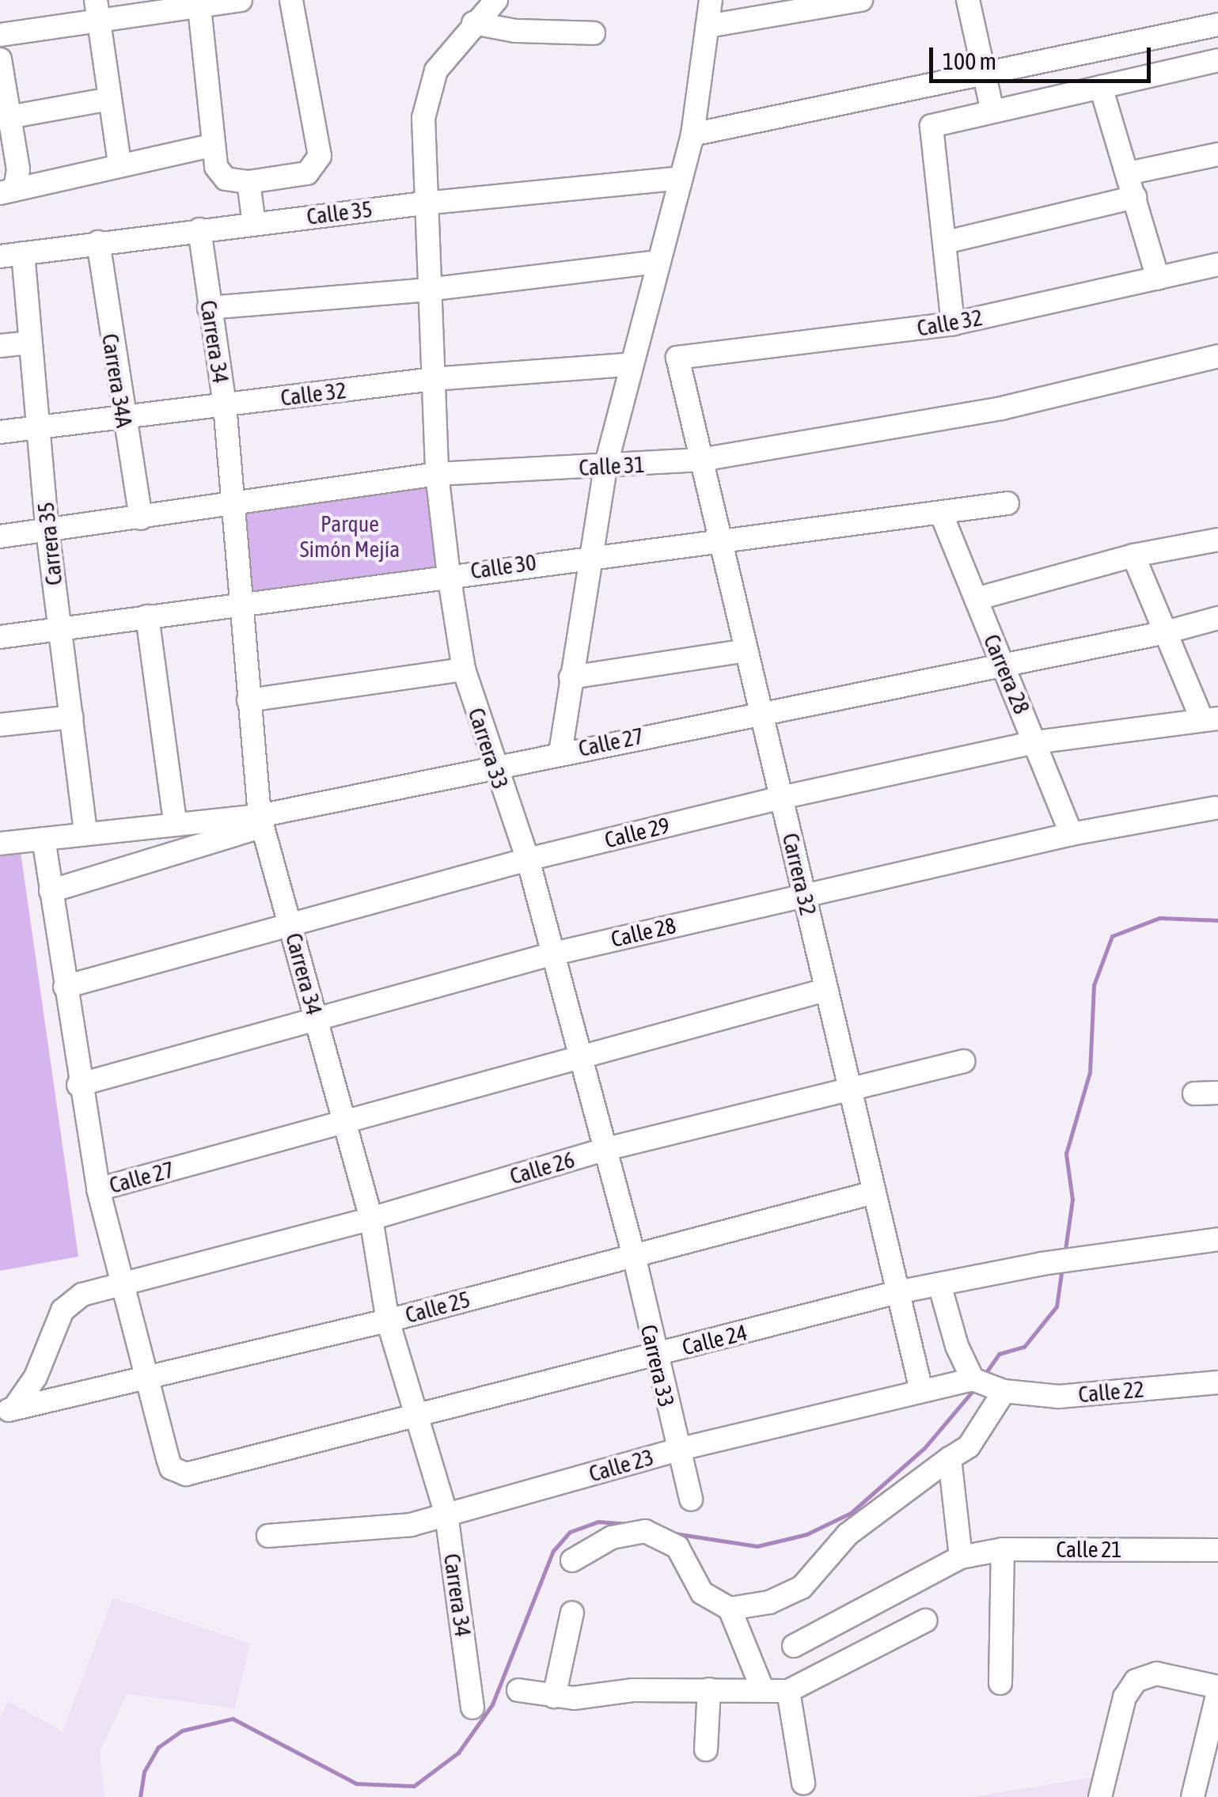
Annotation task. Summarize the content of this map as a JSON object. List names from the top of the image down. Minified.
{"streets":{"street":["Calle 35","Calle 32","Carrera 34","Carrera 34A","Calle 31","Carrera 35","Calle 30","Carrera 28","Calle 27","Carrera 33","Calle 29","Carrera 32","Calle 28","Calle 26","Calle 25","Calle 24","Calle 22","Calle 23","Calle 21"]},"crossings":[["Calle 35","Carrera 34"],["Calle 35","Carrera 34A"],["Calle 35","Carrera 35"],["Calle 35","Carrera 33"],["Calle 32","Carrera 34"],["Calle 32","Carrera 34A"],["Calle 32","Carrera 35"],["Calle 32","Carrera 33"],["Calle 32","Carrera 32"],["Carrera 34","Calle 31"],["Carrera 34","Calle 30"],["Carrera 34","Calle 27"],["Carrera 34","Calle 29"],["Carrera 34","Calle 28"],["Carrera 34","Calle 26"],["Carrera 34","Calle 25"],["Carrera 34","Calle 24"],["Carrera 34","Calle 23"],["Carrera 34A","Calle 31"],["Calle 31","Carrera 35"],["Calle 31","Carrera 33"],["Calle 31","Carrera 32"],["Carrera 35","Calle 30"],["Carrera 35","Calle 27"],["Calle 30","Carrera 28"],["Calle 30","Carrera 33"],["Calle 30","Carrera 32"],["Carrera 28","Calle 27"],["Carrera 28","Calle 29"],["Carrera 28","Calle 28"],["Calle 27","Carrera 33"],["Calle 27","Carrera 32"],["Carrera 33","Calle 29"],["Carrera 33","Calle 28"],["Carrera 33","Calle 26"],["Carrera 33","Calle 25"],["Carrera 33","Calle 24"],["Carrera 33","Calle 23"],["Calle 29","Carrera 32"],["Carrera 32","Calle 28"],["Carrera 32","Calle 26"],["Carrera 32","Calle 25"],["Carrera 32","Calle 24"],["Carrera 32","Calle 23"],["Calle 26","Calle 25"],["Calle 25","Calle 24"],["Calle 22","Calle 23"]],"parks":["Parque Simón Mejía"],"scale_bar":"100 m"}
